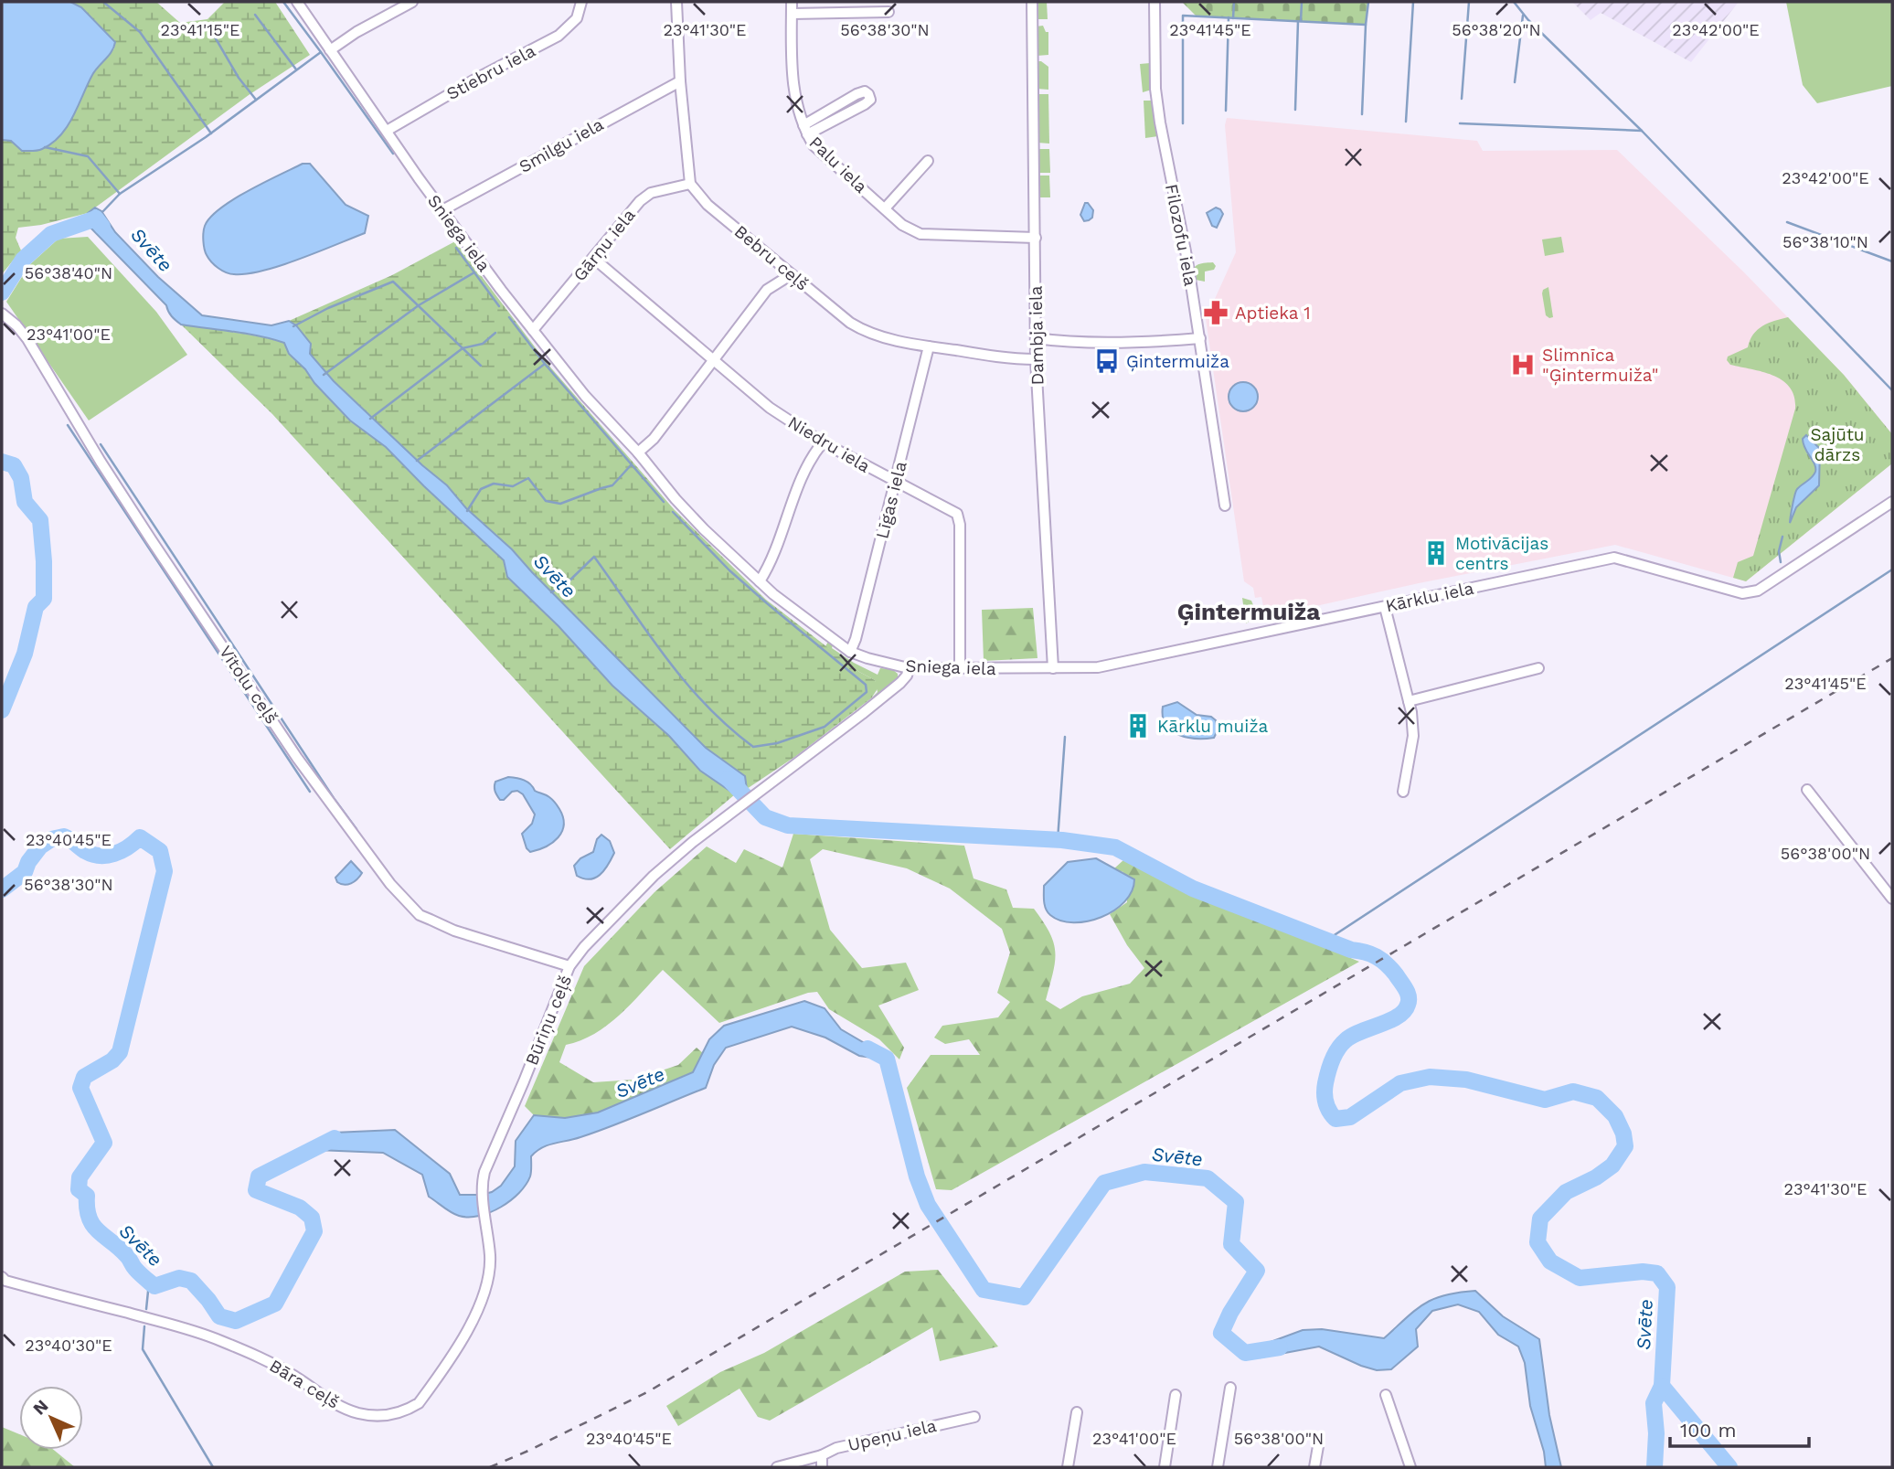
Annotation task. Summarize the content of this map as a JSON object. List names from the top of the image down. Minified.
{"streets":{"street":["Stiebru iela","Smilgu iela","Palu iela","Sniega iela","Filozofu iela","Gārņu iela","Bebru ceļš","Dambja iela","Niedru iela","Līgas iela","Kārklu iela","Vītolu ceļš","Būriņu ceļš","Bāra ceļš","Upeņu iela"]},"crossings":[["Stiebru iela","Sniega iela"],["Smilgu iela","Sniega iela"],["Palu iela","Dambja iela"],["Sniega iela","Gārņu iela"],["Sniega iela","Dambja iela"],["Sniega iela","Niedru iela"],["Sniega iela","Līgas iela"],["Sniega iela","Kārklu iela"],["Sniega iela","Būriņu ceļš"],["Gārņu iela","Bebru ceļš"],["Gārņu iela","Niedru iela"],["Bebru ceļš","Dambja iela"],["Bebru ceļš","Līgas iela"],["Dambja iela","Kārklu iela"],["Niedru iela","Līgas iela"],["Vītolu ceļš","Būriņu ceļš"],["Būriņu ceļš","Bāra ceļš"]],"districts":["Ģintermuiža"],"water":["Svēte"],"parks":["Sajūtu dārzs"],"places":{"pharmacy":["Aptieka 1"],"bus stop":["Ģintermuiža"],"hospital":["Slimnīca \"Ģintermuiža\""],"building":["Motivācijas centrs","Kārklu muiža"]},"scale_bar":"100 m","north":"top left","coordinates":["23°41'15\"E","23°41'30\"E","23°41'45\"E","56°38'20\"N","23°42'00\"E","56°38'30\"N","56°38'10\"N","56°38'40\"N","23°41'00\"E","23°40'45\"E","56°38'00\"N","23°40'30\"E"]}
